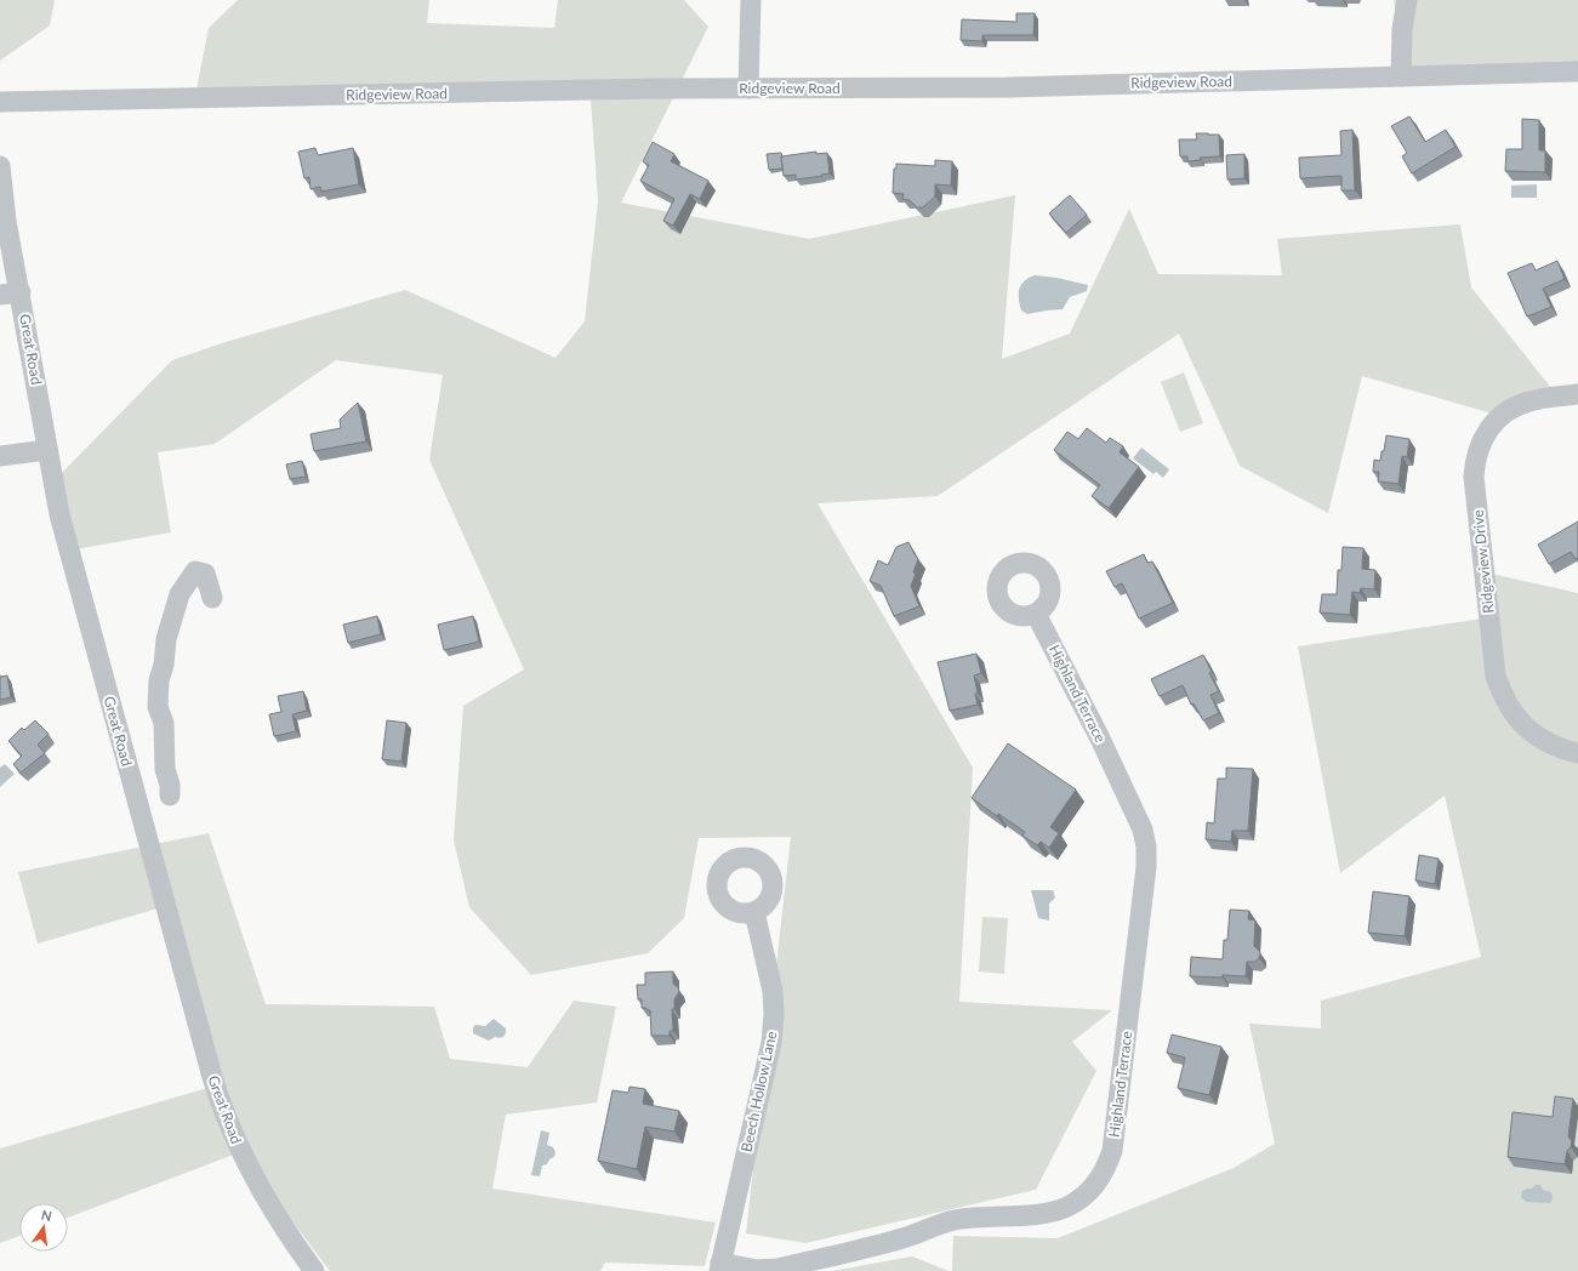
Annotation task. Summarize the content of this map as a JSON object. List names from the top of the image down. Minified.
{"streets":{"street":["Ridgeview Road","Great Road","Ridgeview Drive","Highland Terrace","Beech Hollow Lane"]},"crossings":[["Highland Terrace","Beech Hollow Lane"]],"north":"top"}
